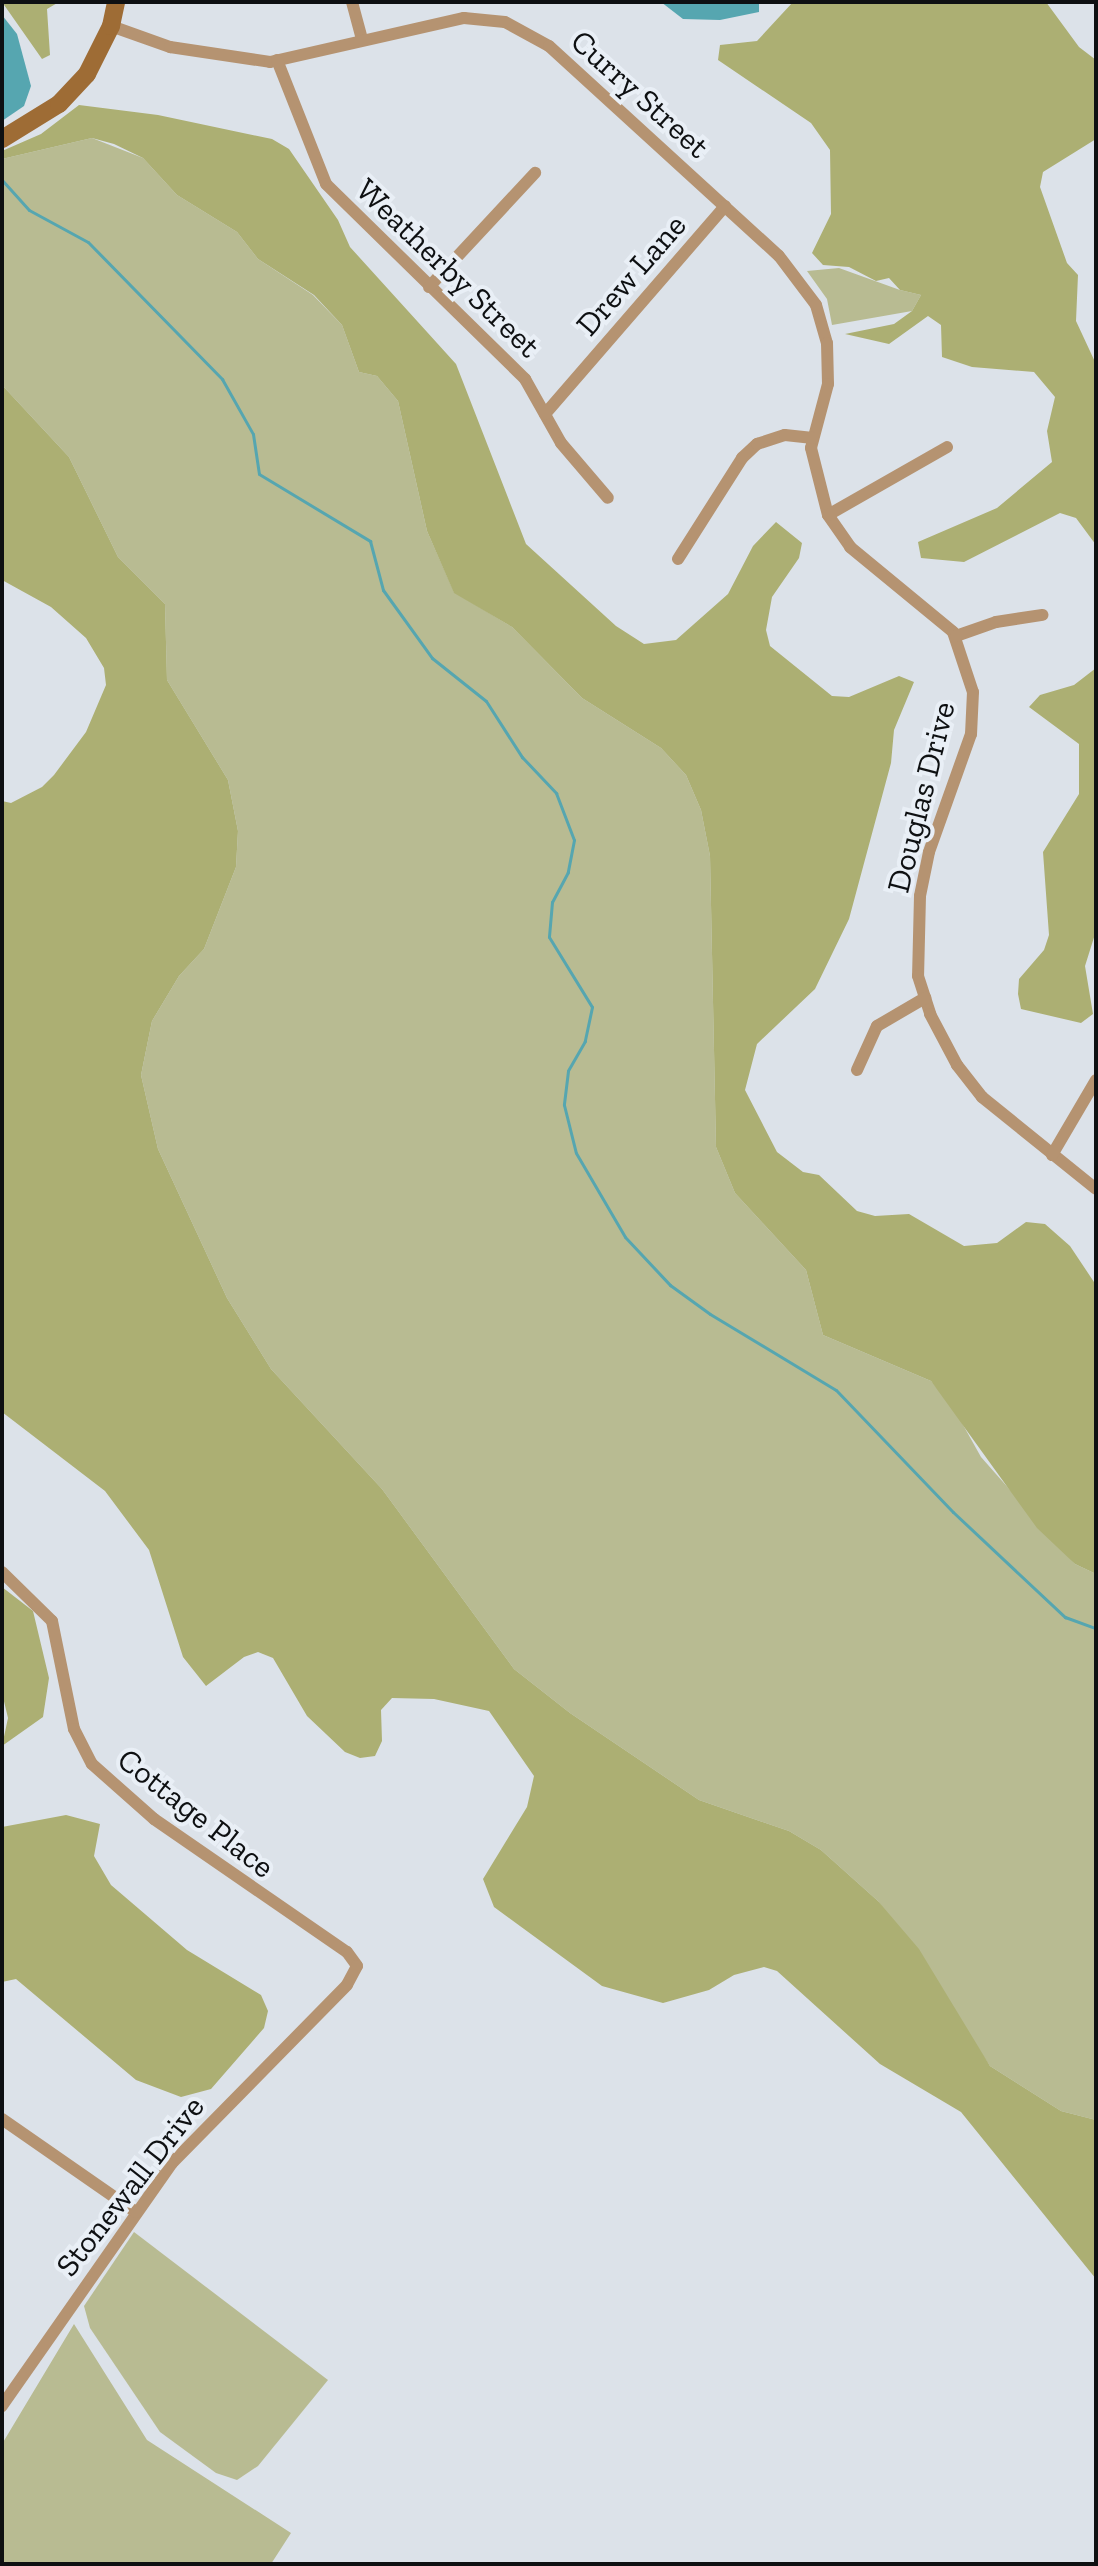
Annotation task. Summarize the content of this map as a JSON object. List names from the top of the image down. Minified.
{"streets":{"street":["Curry Street","Weatherby Street","Drew Lane","Douglas Drive","Cottage Place","Stonewall Drive"]},"crossings":[["Curry Street","Weatherby Street"],["Curry Street","Drew Lane"],["Curry Street","Douglas Drive"],["Weatherby Street","Drew Lane"],["Cottage Place","Stonewall Drive"]]}
